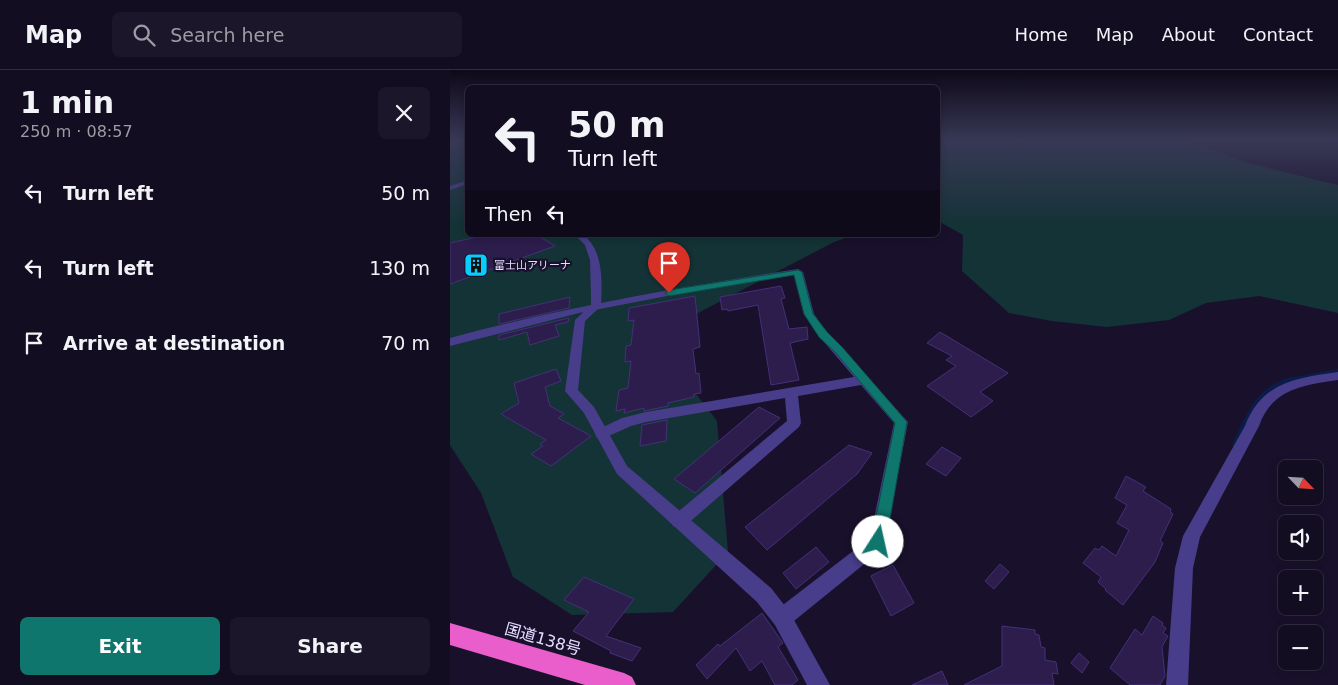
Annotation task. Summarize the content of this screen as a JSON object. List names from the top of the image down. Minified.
{"streets":{"highway":["国道138号"]},"places":{"building":["富士山アリーナ"]},"north":"bottom right","page":{"header":"Map","search":"Search here","nav":["Home","Map","About","Contact"],"heading":["1 min","250 m · 08:57"],"turn":["50 m","Turn left"],"list":[{"name":"Turn left","value":"50 m"},{"name":"Turn left","value":"130 m"},{"name":"Arrive at destination","value":"70 m"}],"then":"Then","map_buttons":["+","−"],"buttons":["Exit","Share"]}}
